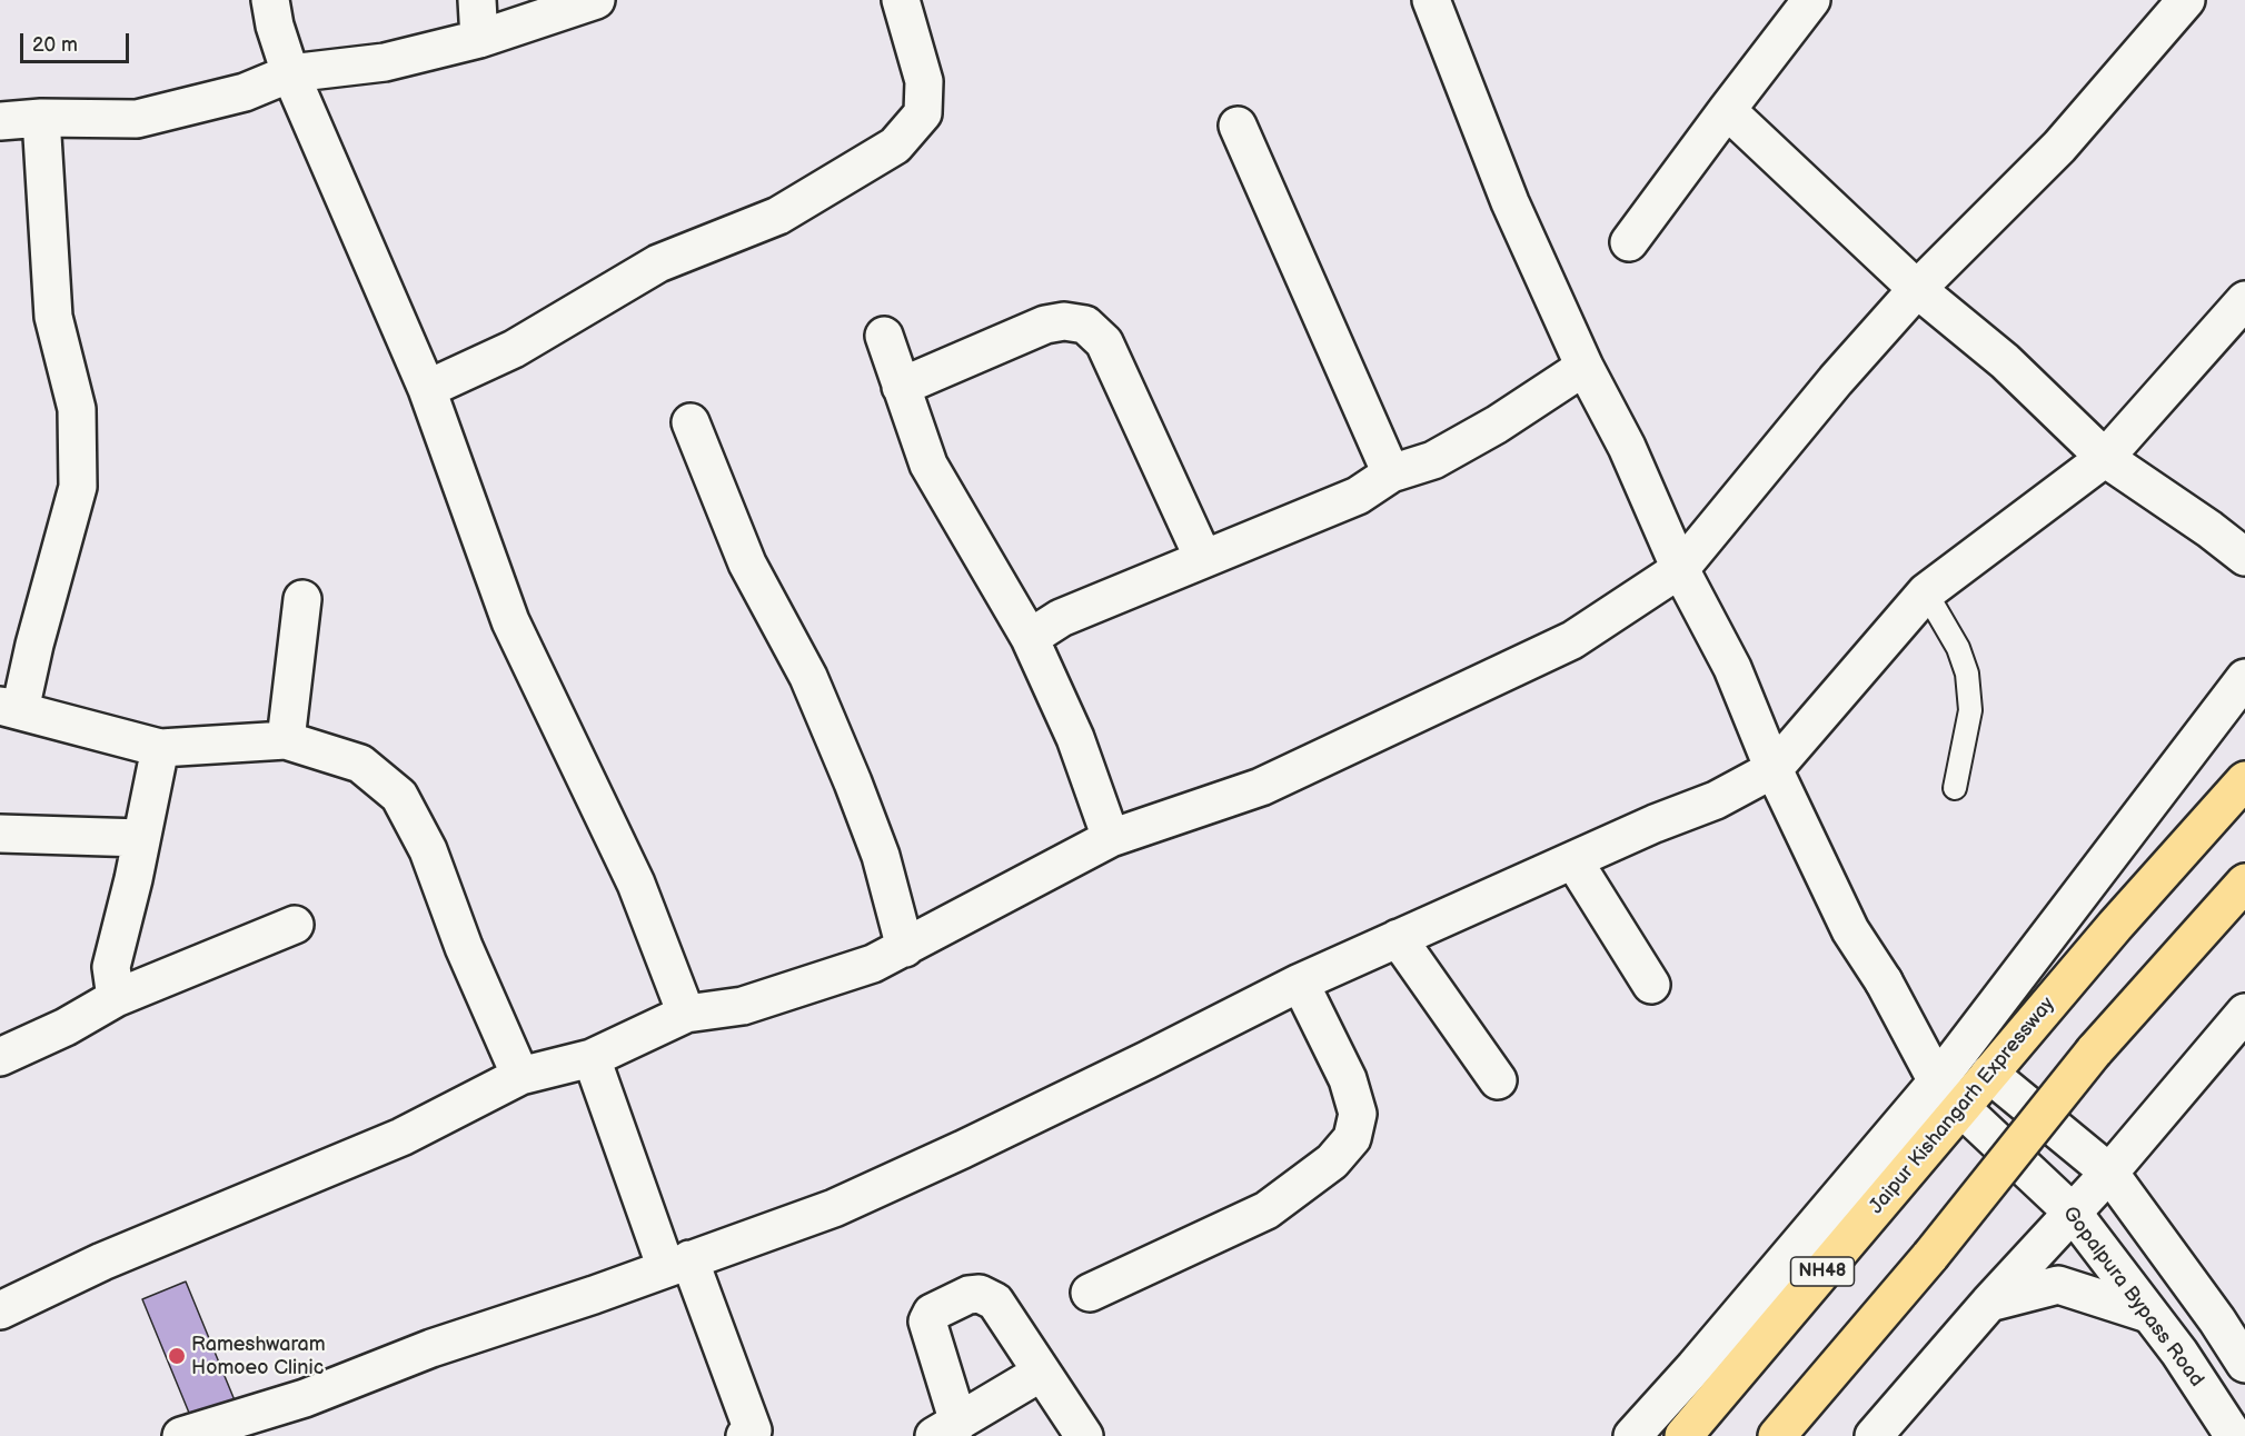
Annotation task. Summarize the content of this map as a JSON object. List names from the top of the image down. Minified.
{"streets":{"highway":["Jaipur Kishangarh Expressway","NH48"],"street":["Gopalpura Bypass Road"]},"crossings":[["Jaipur Kishangarh Expressway","Gopalpura Bypass Road"]],"places":["Rameshwaram Homoeo Clinic"],"scale_bar":"20 m"}
